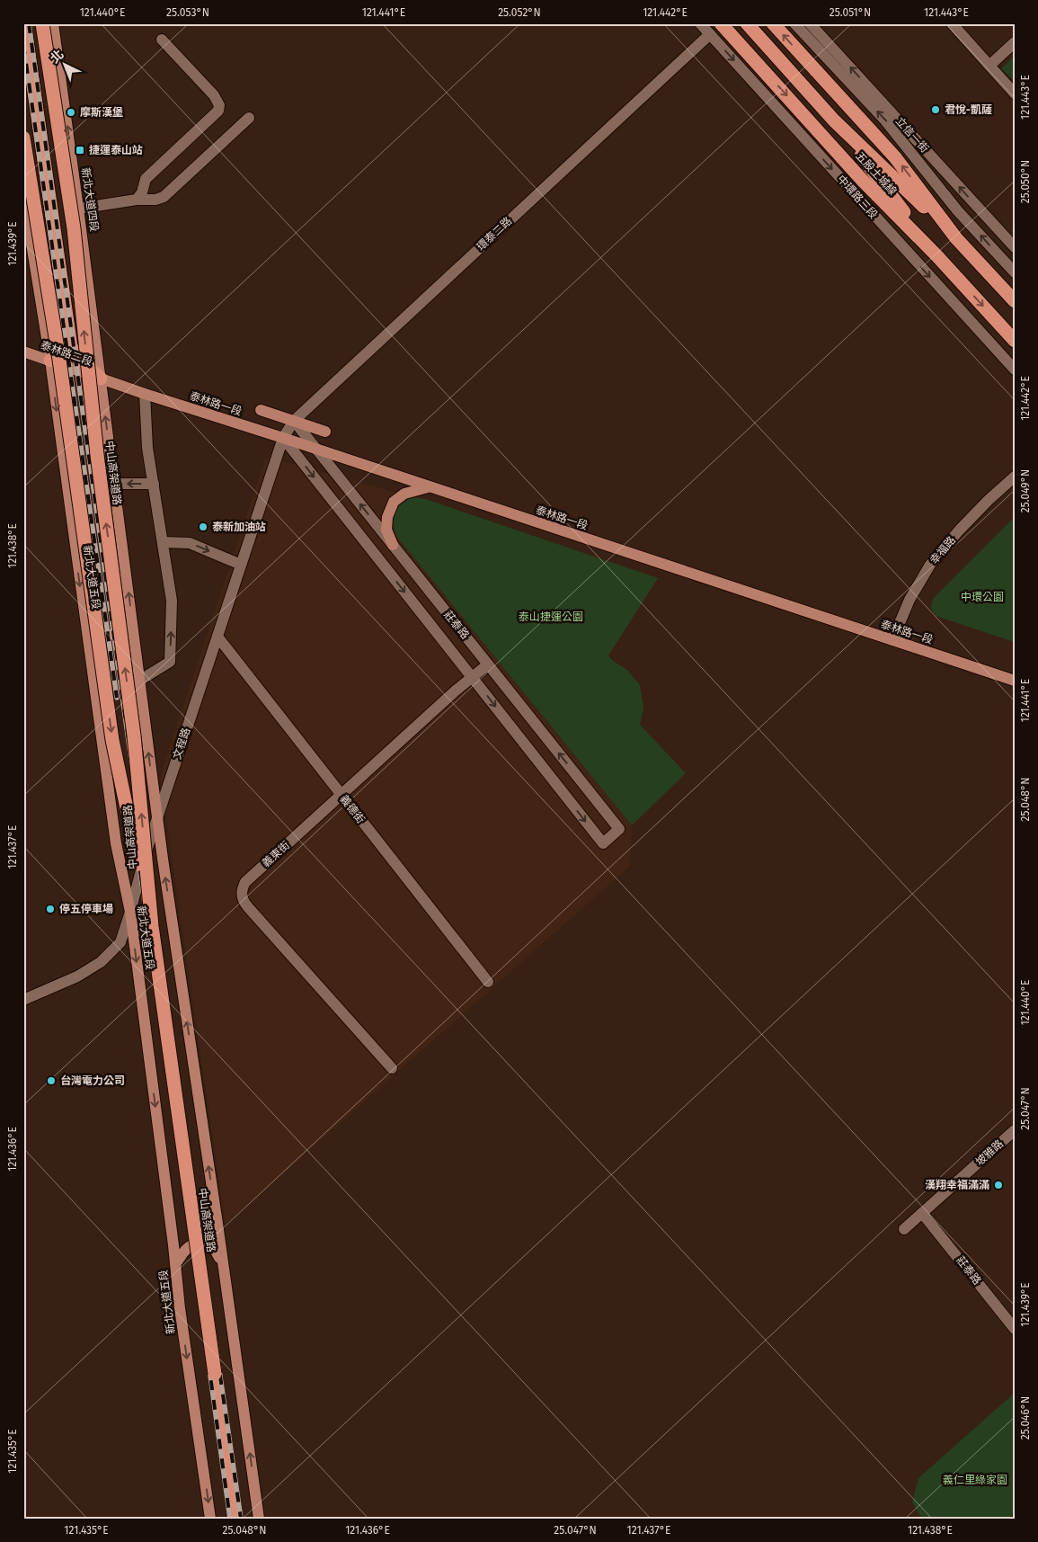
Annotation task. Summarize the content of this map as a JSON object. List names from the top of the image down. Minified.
{"streets":{"highway":["五股土城線","中山高架道路"],"main road":["新北大道四段","泰林路二段","泰林路一段","新北大道五段"],"street":["立信一街","中環路三段","環泰二路","幸福路","莊泰路","文程路","義德街","義東街","坡雅路"]},"crossings":[["中環路三段","環泰二路"],["新北大道四段","泰林路二段"],["新北大道四段","泰林路一段"],["環泰二路","泰林路一段"],["環泰二路","莊泰路"],["環泰二路","文程路"],["泰林路二段","泰林路一段"],["泰林路二段","新北大道五段"],["泰林路一段","幸福路"],["泰林路一段","莊泰路"],["泰林路一段","文程路"],["新北大道五段","文程路"],["莊泰路","文程路"],["莊泰路","義東街"],["莊泰路","坡雅路"],["文程路","義德街"],["義德街","義東街"]],"one_way":["新北大道四段"],"parks":["中環公園","泰山捷運公園","義仁里綠家園"],"places":{"other":["君悅-凱薩","摩斯漢堡","泰新加油站","停五停車場","台灣電力公司","漢翔幸福滿滿"],"transit":["捷運泰山站"]},"north":"top left","coordinates":["121.440°E","25.053°N","121.441°E","25.052°N","121.442°E","25.051°N","121.443°E","25.050°N","121.439°E","25.049°N","121.438°E","25.048°N","121.437°E","25.047°N","121.436°E","25.046°N","121.435°E"]}
